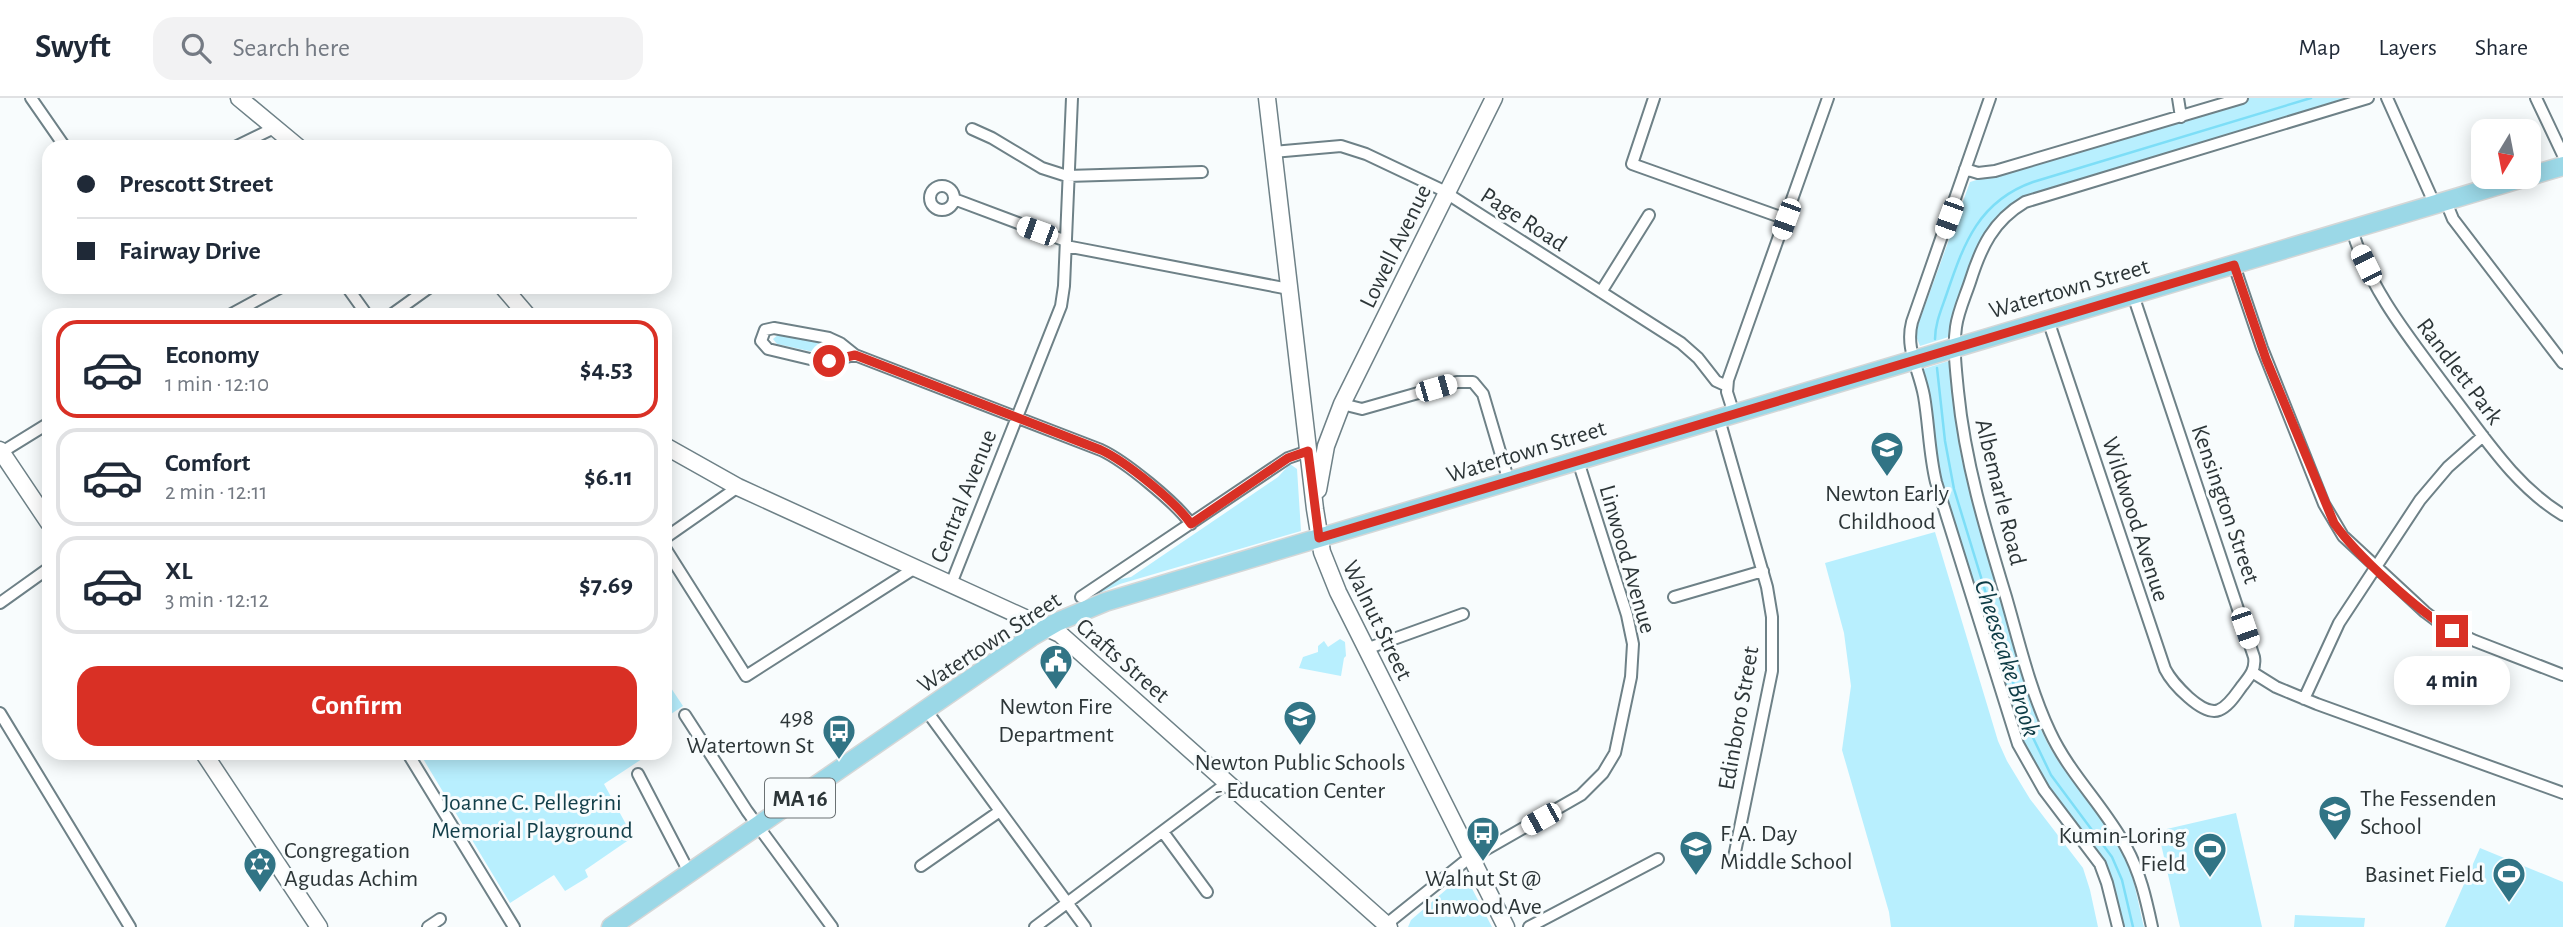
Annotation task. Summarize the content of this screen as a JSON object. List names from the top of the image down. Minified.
{"streets":{"main road":["Lowell Avenue","Watertown Street","Walnut Street","Crafts Street","MA 16"],"street":["Page Road","Randlett Park","Albemarle Road","Central Avenue","Kensington Street","Wildwood Avenue","Linwood Avenue","Edinboro Street"]},"crossings":[["Page Road","Lowell Avenue"],["Page Road","Walnut Street"],["Page Road","Edinboro Street"],["Lowell Avenue","Walnut Street"],["Watertown Street","Randlett Park"],["Watertown Street","Albemarle Road"],["Watertown Street","Kensington Street"],["Watertown Street","Wildwood Avenue"],["Watertown Street","Linwood Avenue"],["Watertown Street","Walnut Street"],["Watertown Street","Crafts Street"],["Watertown Street","Edinboro Street"],["Central Avenue","Crafts Street"],["Kensington Street","Wildwood Avenue"],["Linwood Avenue","Walnut Street"],["Linwood Avenue","Crafts Street"]],"water":["Cheesecake Brook"],"parks":["Joanne C. Pellegrini Memorial Playground"],"places":{"school or university":["Newton Early Childhood","Newton Public Schools - Education Center","The Fessenden School","F. A. Day Middle School"],"public building":["Newton Fire Department"],"bus stop":["498 Watertown St","Walnut St @ Linwood Ave"],"sports":["Kumin-Loring Field","Basinet Field"],"synagogue":["Congregation Agudas Achim"]},"north":"bottom","page":{"header":"Swyft","search":"Search here","nav":["Map","Layers","Share"],"banner":["Prescott Street","Fairway Drive"],"list":[{"name":"Economy","note":"1 min · 12:10","value":"$4.53"},{"name":"Comfort","note":"2 min · 12:11","value":"$6.11"},{"name":"XL","note":"3 min · 12:12","value":"$7.69"}],"buttons":"Confirm","bubble":"4 min"}}
